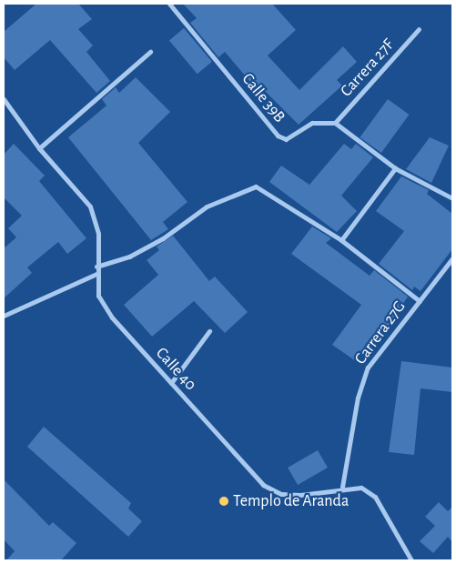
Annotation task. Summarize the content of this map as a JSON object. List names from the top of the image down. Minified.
{"streets":{"street":["Carrera 27F","Calle 39B","Carrera 27G","Calle 40"]},"crossings":[["Carrera 27F","Calle 39B"],["Carrera 27G","Calle 40"]],"places":["Templo de Aranda"]}
